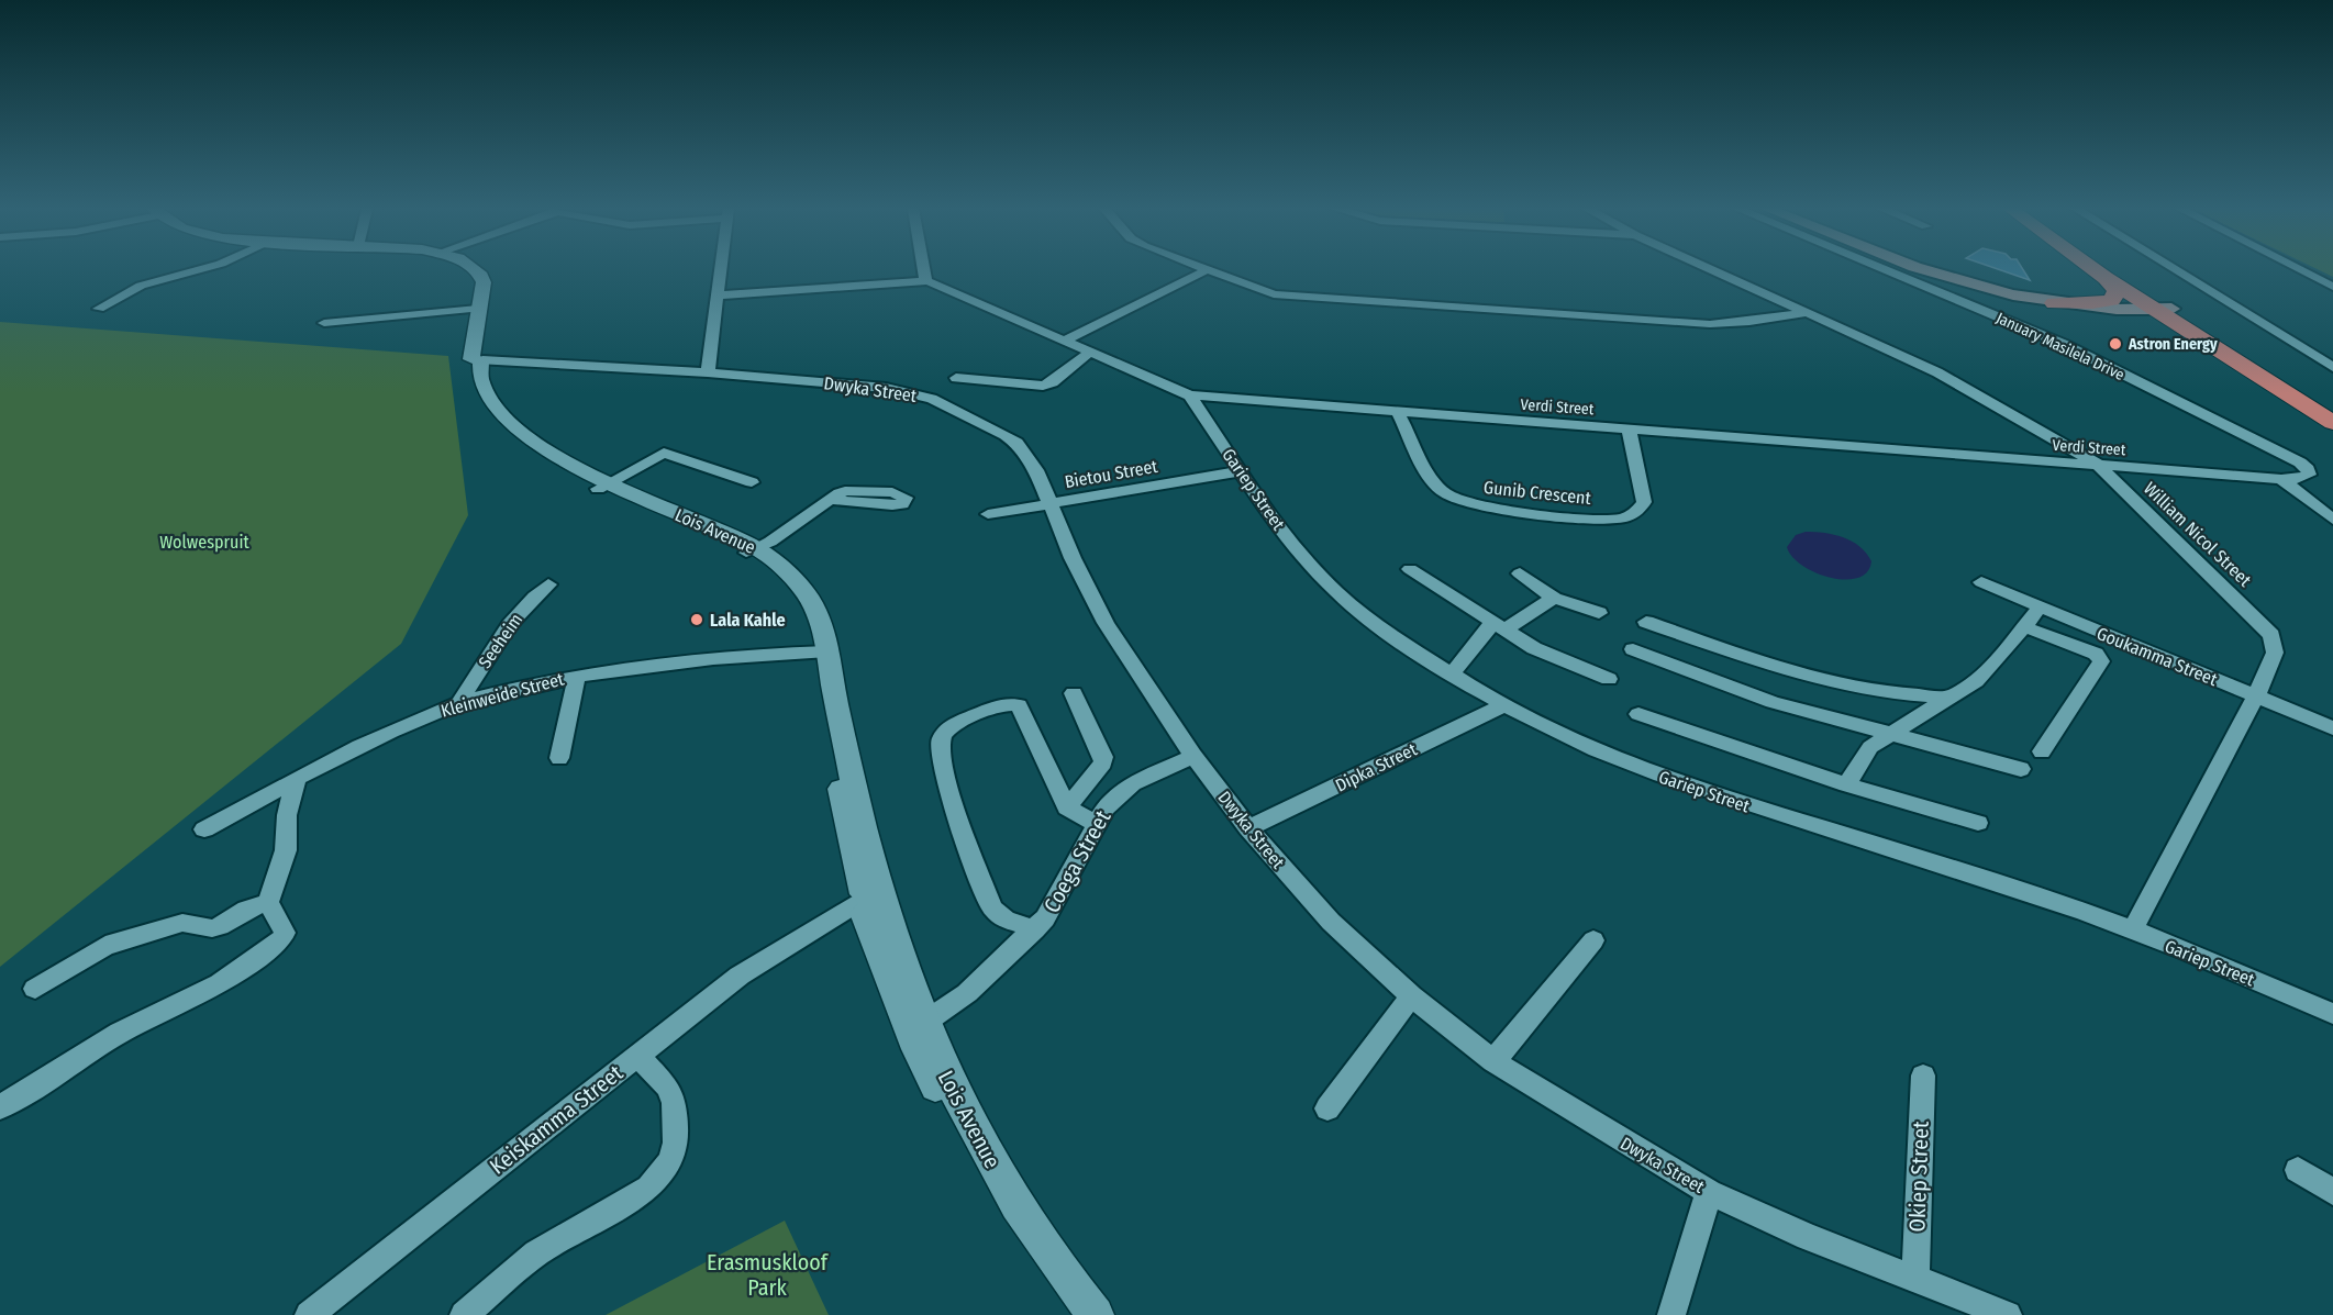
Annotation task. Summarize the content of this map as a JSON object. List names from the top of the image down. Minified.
{"streets":{"main road":["January Masilela Drive"],"street":["Dwyka Street","Verdi Street","Bietou Street","Gariep Street","Gunib Crescent","Lois Avenue","William Nicol Street","Seeheim","Goukamma Street","Kleinweide Street","Dipka Street","Coega Street","Keiskamma Street","Okiep Street"]},"crossings":[["January Masilela Drive","Verdi Street"],["Dwyka Street","Bietou Street"],["Dwyka Street","Lois Avenue"],["Dwyka Street","Dipka Street"],["Dwyka Street","Coega Street"],["Dwyka Street","Okiep Street"],["Verdi Street","Gariep Street"],["Verdi Street","Gunib Crescent"],["Verdi Street","William Nicol Street"],["Bietou Street","Gariep Street"],["Gariep Street","William Nicol Street"],["Gariep Street","Dipka Street"],["Lois Avenue","Kleinweide Street"],["Lois Avenue","Coega Street"],["Lois Avenue","Keiskamma Street"],["William Nicol Street","Goukamma Street"],["Seeheim","Kleinweide Street"]],"parks":["Wolwespruit","Erasmuskloof Park"],"places":["Astron Energy","Lala Kahle"]}
